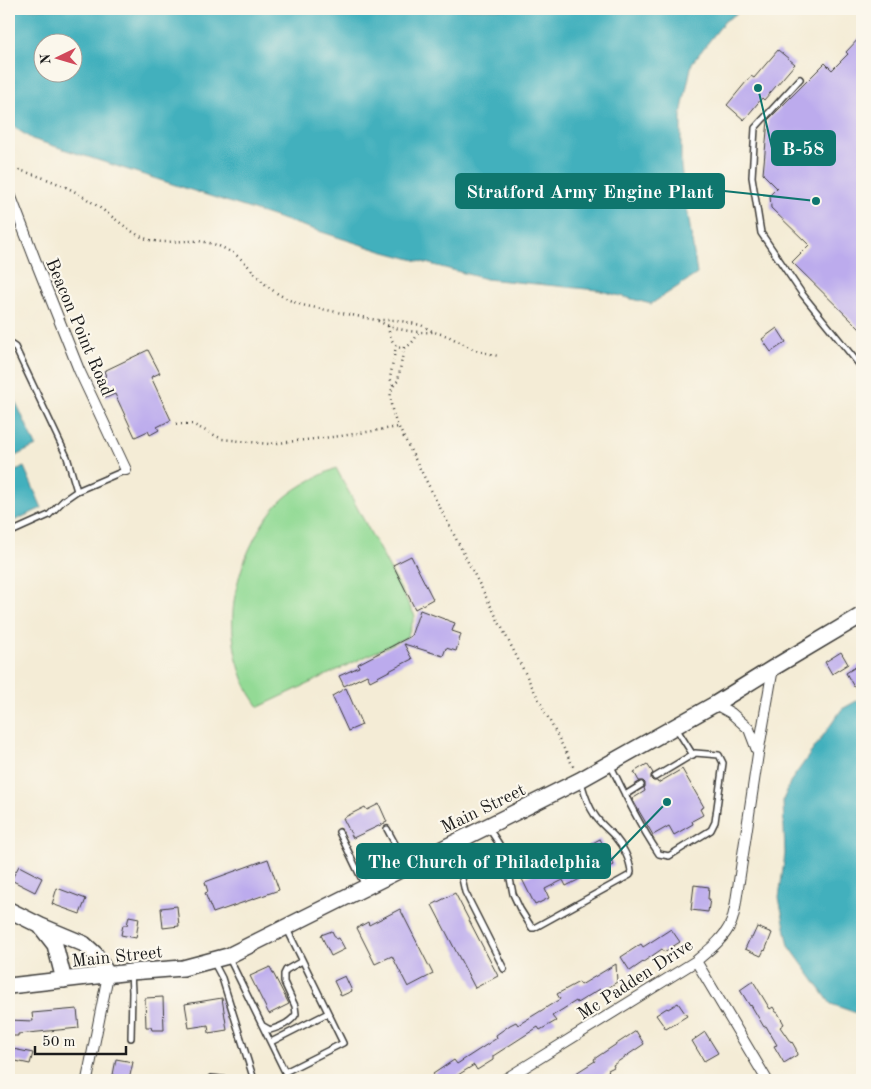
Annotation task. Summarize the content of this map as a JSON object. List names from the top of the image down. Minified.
{"streets":{"main road":["Main Street"],"street":["Beacon Point Road","Mc Padden Drive"]},"crossings":[["Main Street","Mc Padden Drive"]],"places":["B-58","Stratford Army Engine Plant","The Church of Philadelphia"],"scale_bar":"50 m","north":"left"}
